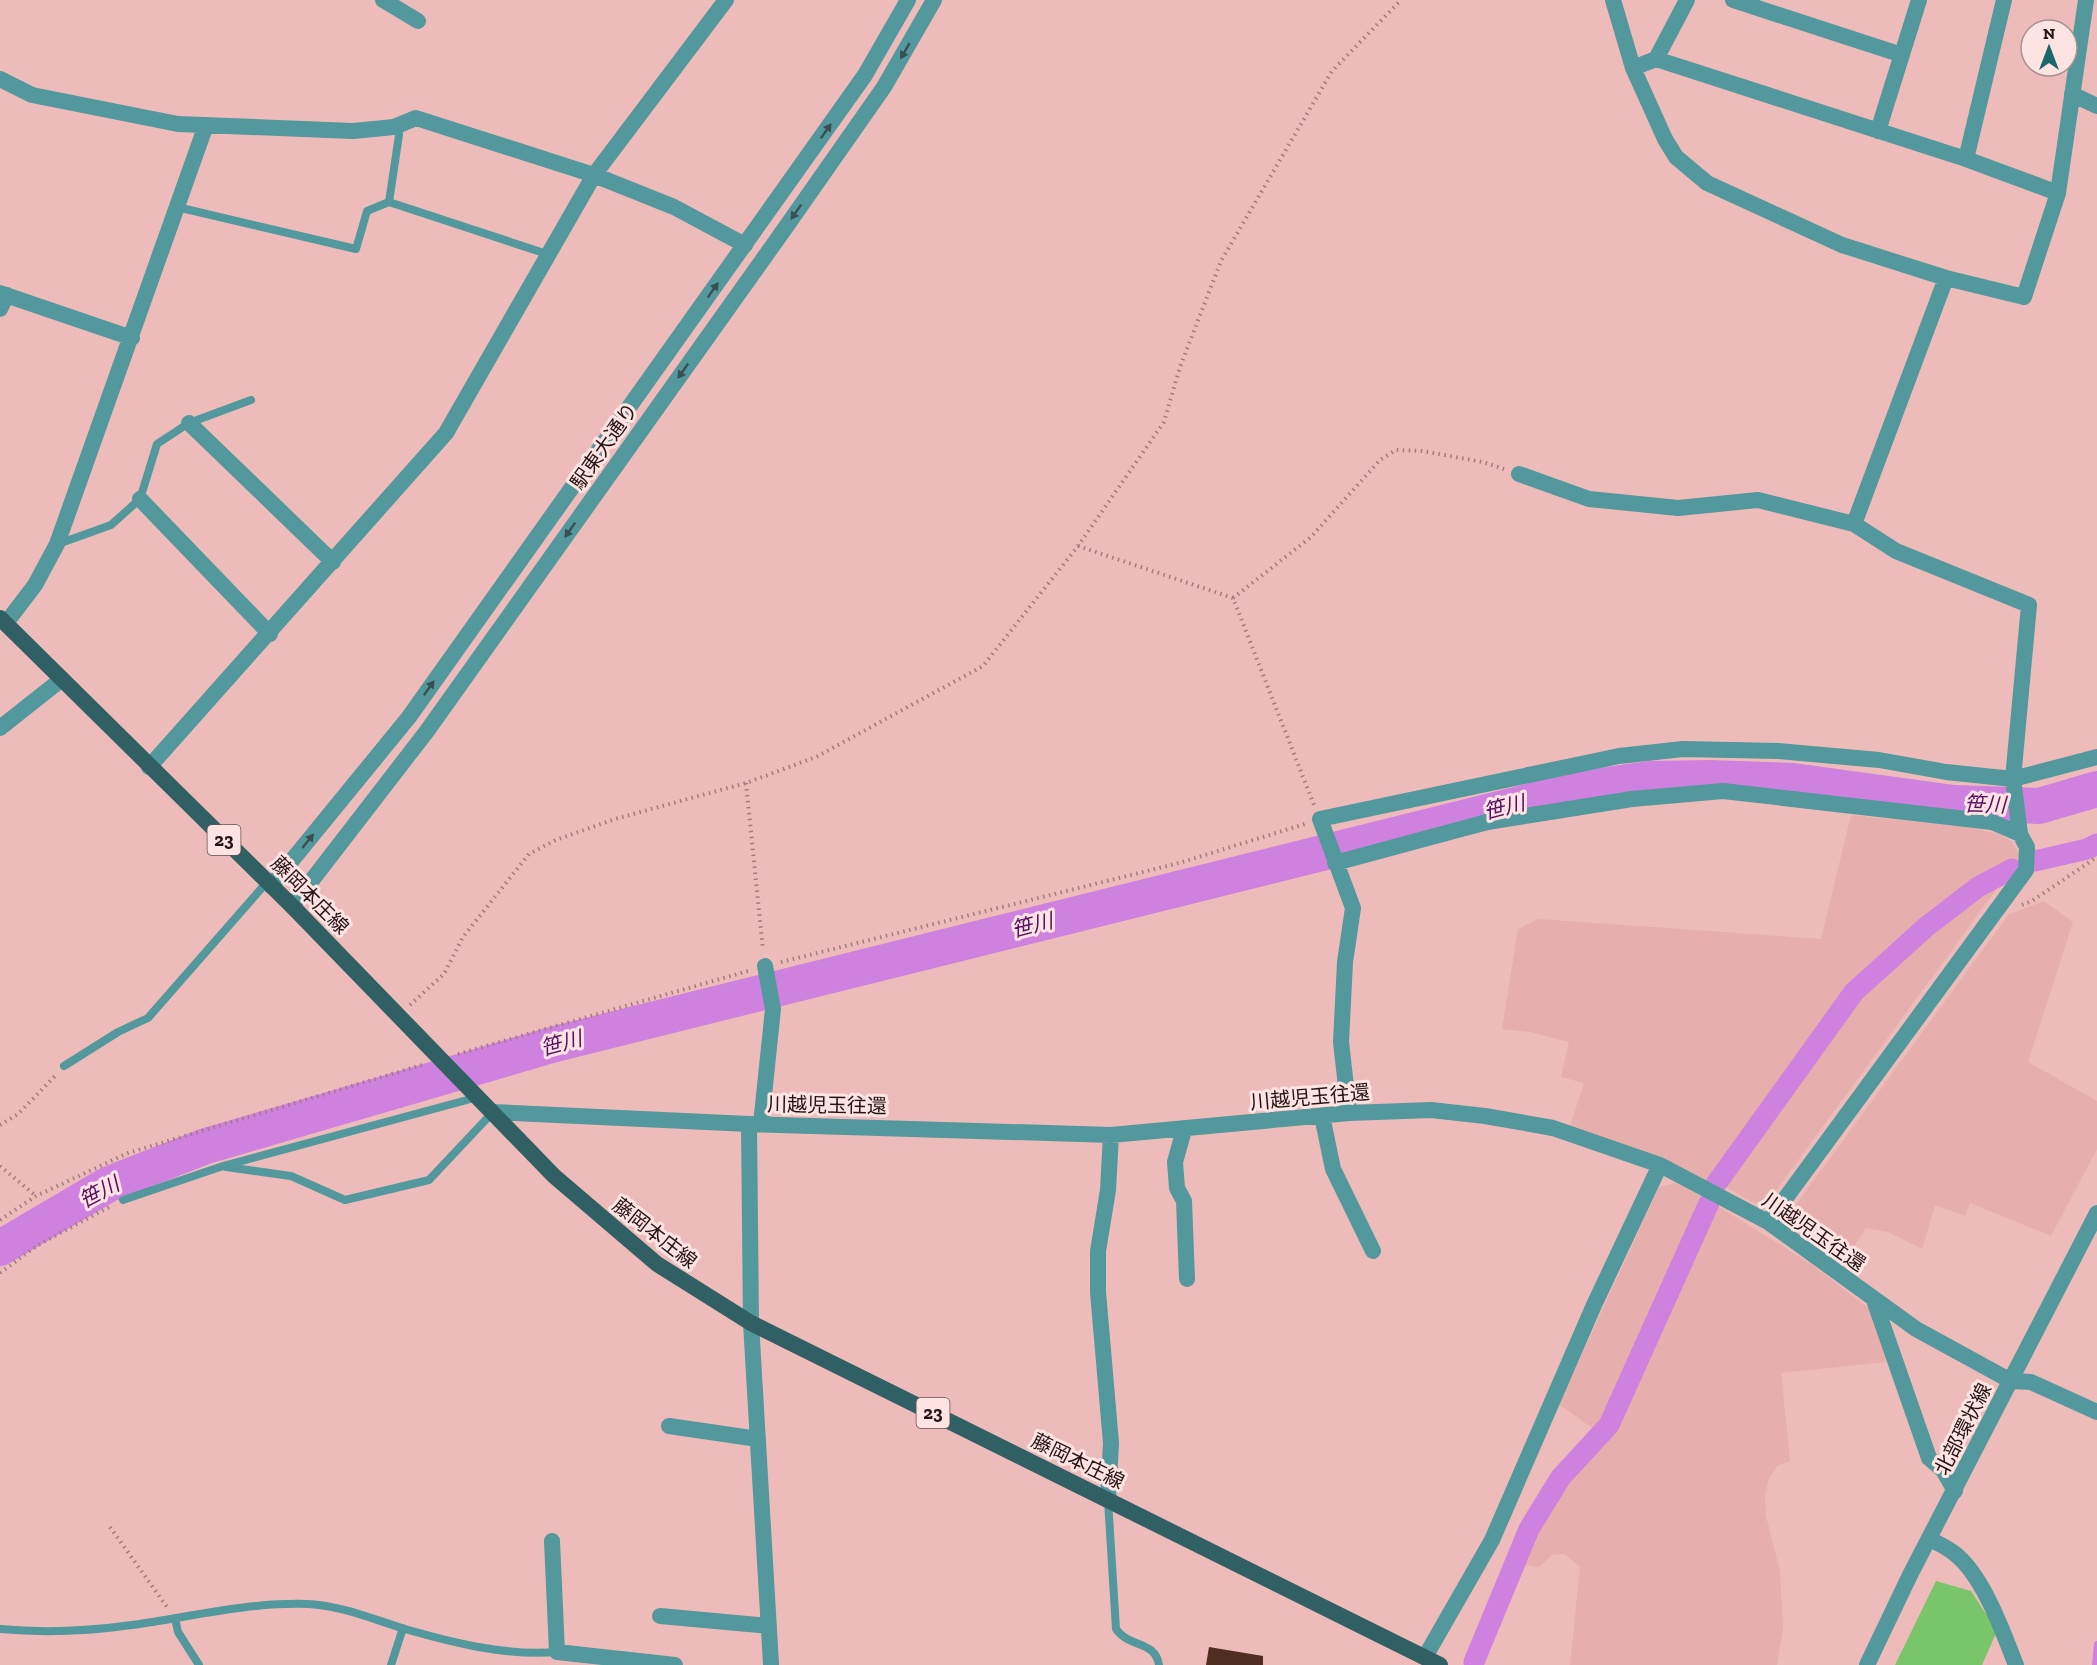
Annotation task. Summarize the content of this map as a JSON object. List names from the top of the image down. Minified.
{"streets":{"main road":["23","藤岡本庄線"],"street":["駅東大通り","川越児玉往還","北部環状線"]},"crossings":[["駅東大通り","藤岡本庄線"],["藤岡本庄線","川越児玉往還"],["川越児玉往還","北部環状線"]],"water":["笹川"],"north":"top"}
